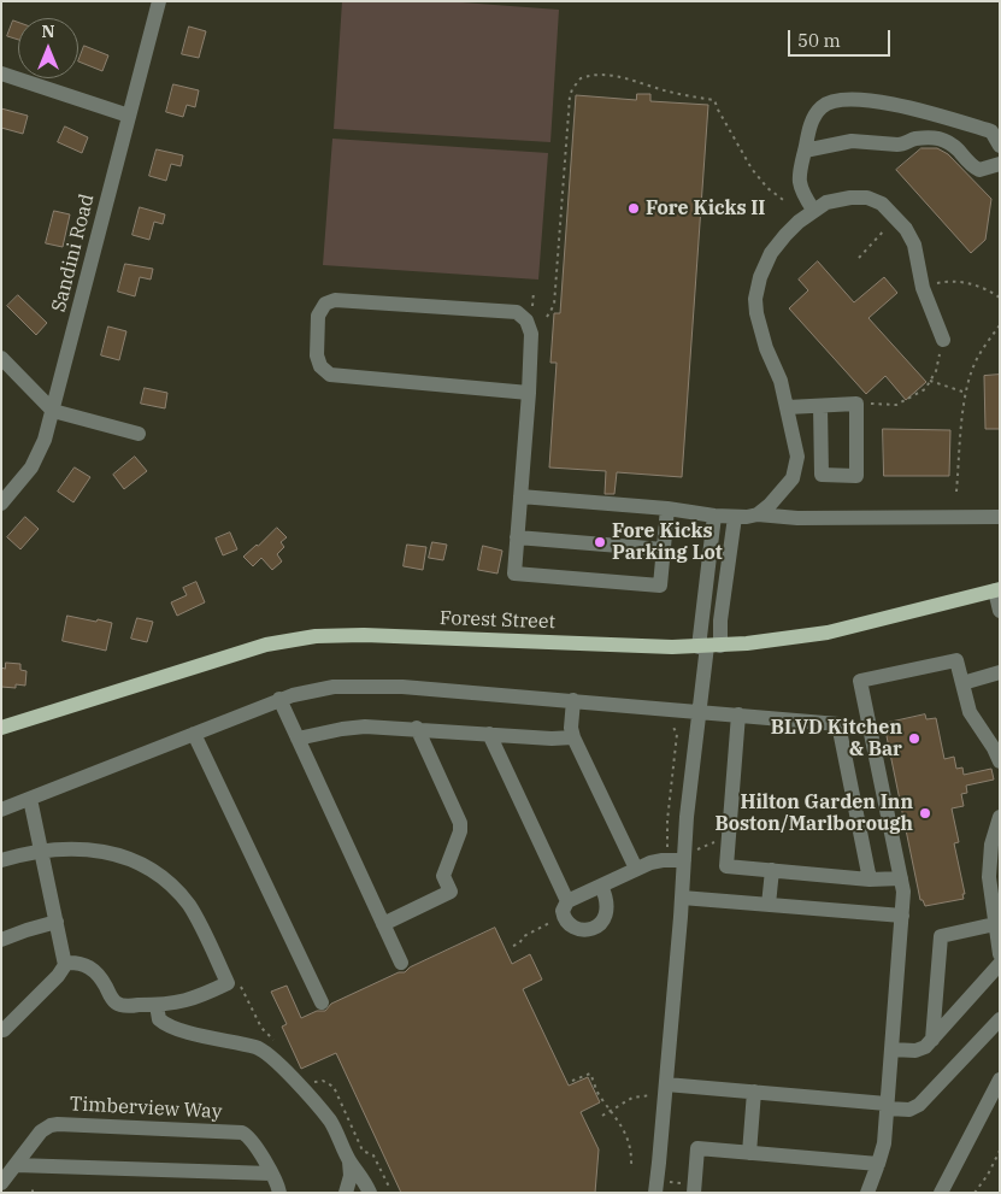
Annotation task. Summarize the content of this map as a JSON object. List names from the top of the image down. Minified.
{"streets":{"main road":["Forest Street"],"street":["Sandini Road","Timberview Way"]},"places":["Fore Kicks II","Fore Kicks Parking Lot","BLVD Kitchen & Bar","Hilton Garden Inn Boston/Marlborough"],"scale_bar":"50 m","north":"top"}
